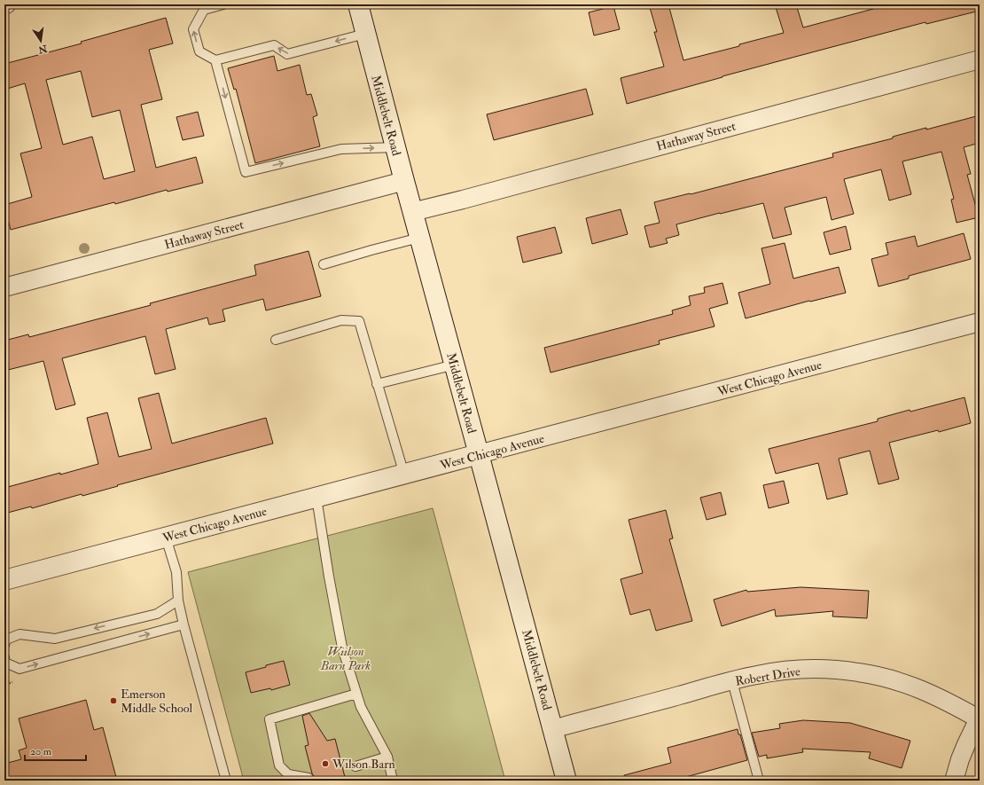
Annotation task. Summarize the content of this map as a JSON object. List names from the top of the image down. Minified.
{"streets":{"main road":["Middlebelt Road","West Chicago Avenue"],"street":["Hathaway Street","Robert Drive"]},"crossings":[["Middlebelt Road","Hathaway Street"],["Middlebelt Road","West Chicago Avenue"],["Middlebelt Road","Robert Drive"]],"parks":["Wiilson Barn Park"],"places":["Emerson Middle School","Wilson Barn"],"scale_bar":"20 m","north":"bottom"}
